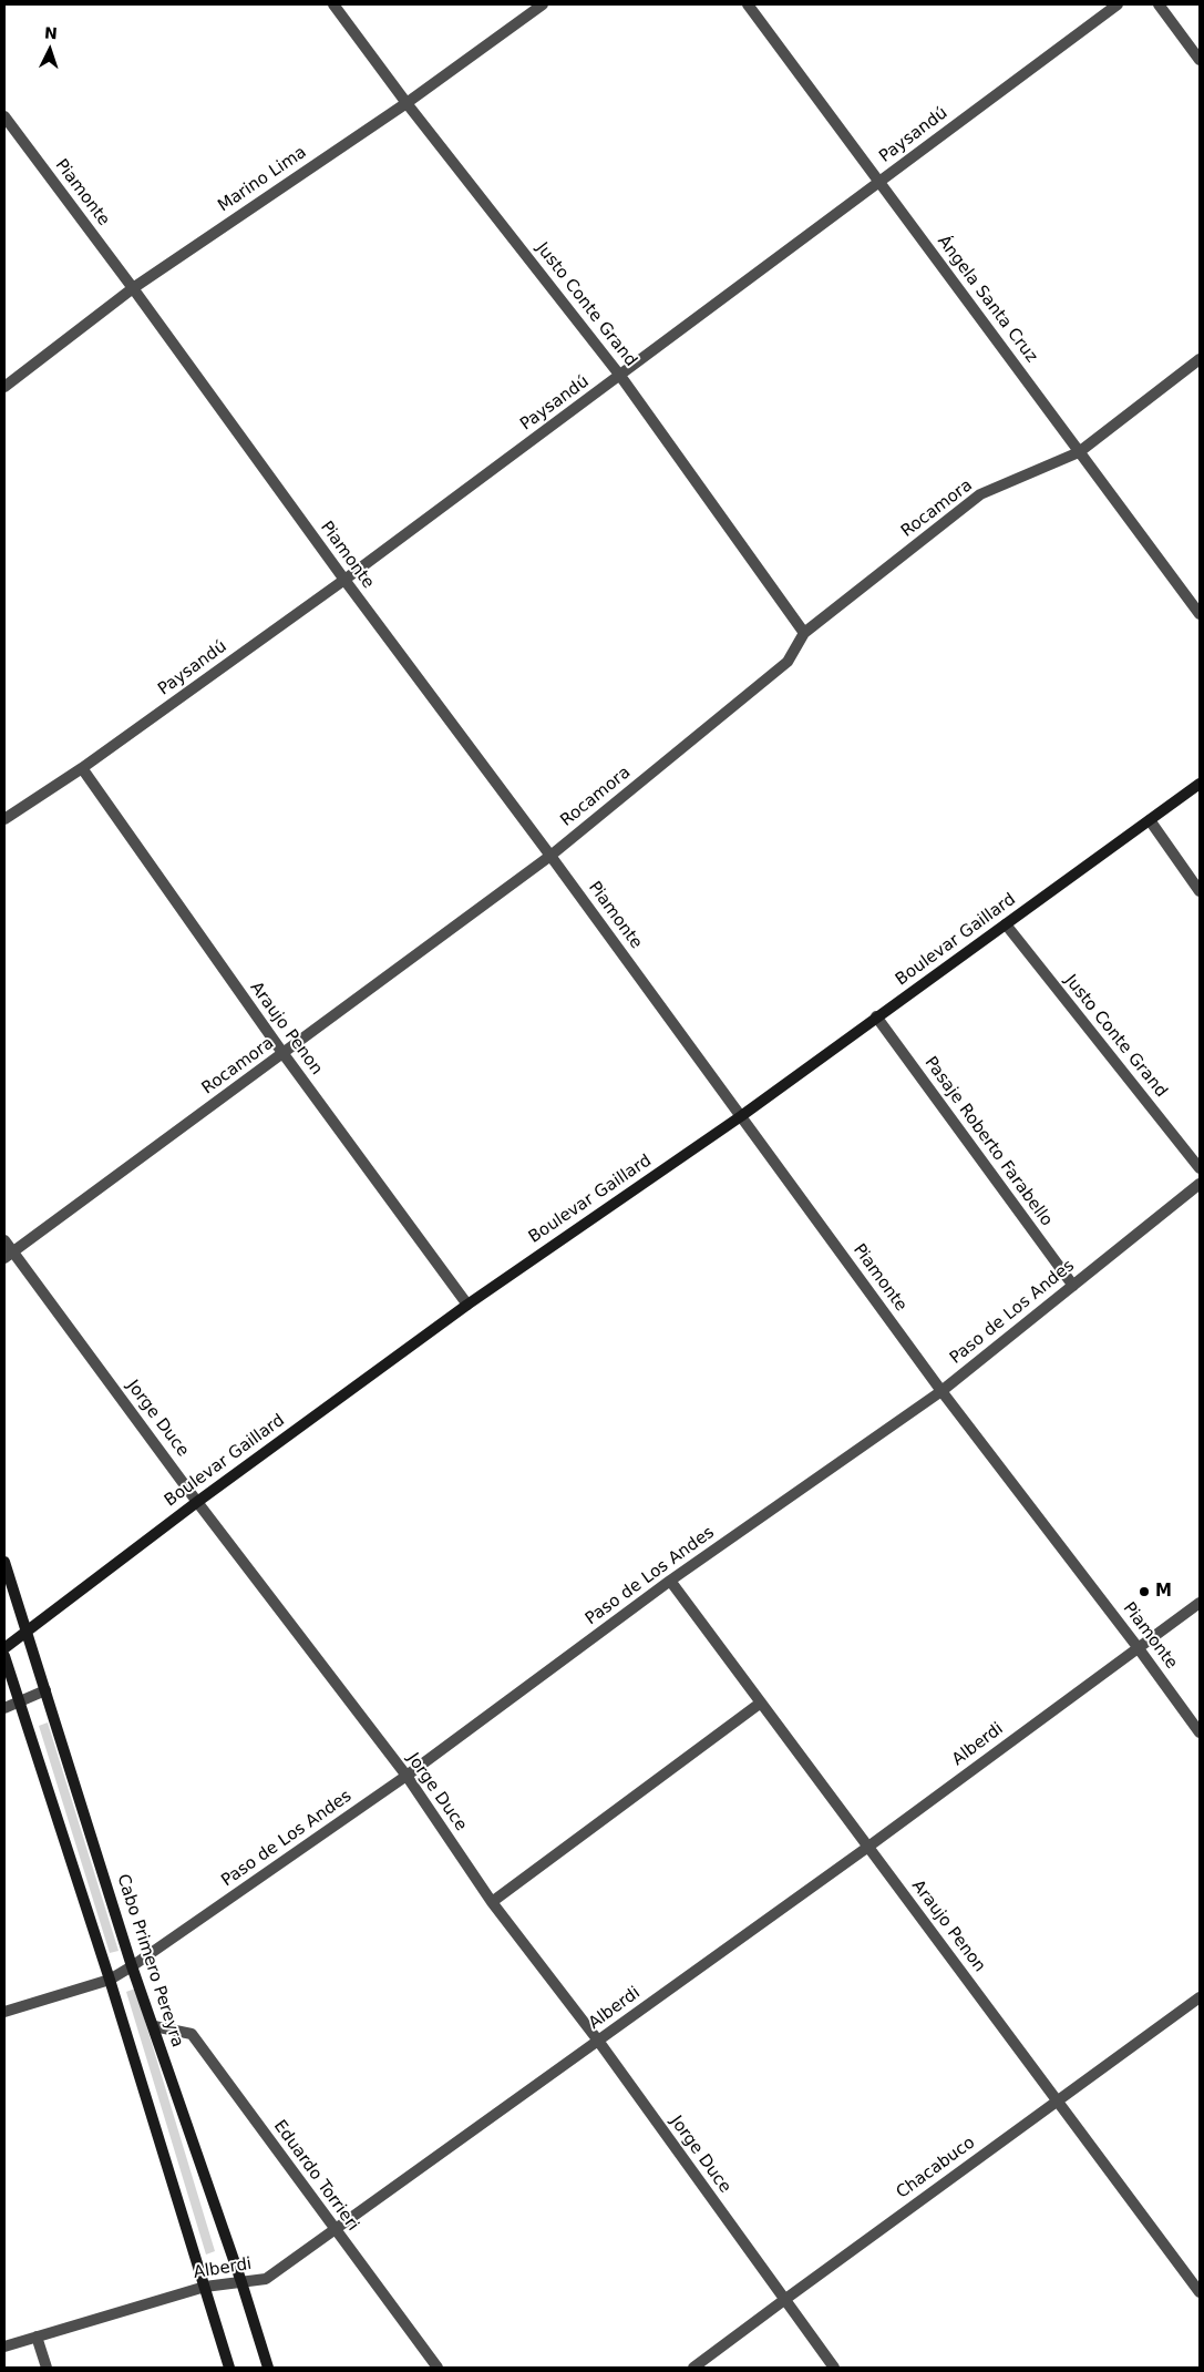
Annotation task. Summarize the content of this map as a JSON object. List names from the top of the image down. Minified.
{"streets":{"street":["Paysandú","Marino Lima","Piamonte","Ángela Santa Cruz","Justo Conte Grand","Rocamora","Boulevar Gaillard","Araujo Penon","Pasaje Roberto Farabello","Paso de Los Andes","Jorge Duce","Alberdi","Cabo Primero Pereyra","Chacabuco","Eduardo Torrieri"]},"crossings":[["Paysandú","Piamonte"],["Paysandú","Ángela Santa Cruz"],["Paysandú","Justo Conte Grand"],["Paysandú","Araujo Penon"],["Marino Lima","Piamonte"],["Marino Lima","Justo Conte Grand"],["Piamonte","Rocamora"],["Piamonte","Boulevar Gaillard"],["Piamonte","Paso de Los Andes"],["Piamonte","Alberdi"],["Ángela Santa Cruz","Rocamora"],["Justo Conte Grand","Rocamora"],["Justo Conte Grand","Boulevar Gaillard"],["Rocamora","Araujo Penon"],["Rocamora","Jorge Duce"],["Boulevar Gaillard","Araujo Penon"],["Boulevar Gaillard","Pasaje Roberto Farabello"],["Boulevar Gaillard","Jorge Duce"],["Boulevar Gaillard","Cabo Primero Pereyra"],["Araujo Penon","Paso de Los Andes"],["Araujo Penon","Alberdi"],["Araujo Penon","Chacabuco"],["Pasaje Roberto Farabello","Paso de Los Andes"],["Paso de Los Andes","Jorge Duce"],["Paso de Los Andes","Cabo Primero Pereyra"],["Jorge Duce","Alberdi"],["Jorge Duce","Chacabuco"],["Alberdi","Cabo Primero Pereyra"],["Alberdi","Eduardo Torrieri"],["Cabo Primero Pereyra","Eduardo Torrieri"]],"places":["M"],"north":"top"}
